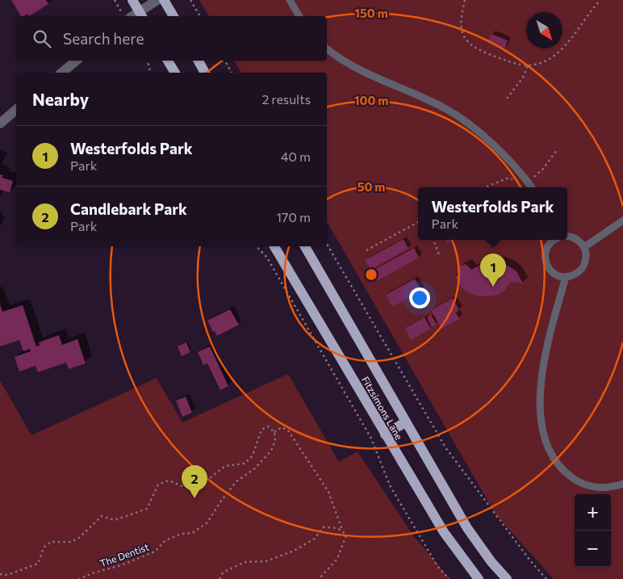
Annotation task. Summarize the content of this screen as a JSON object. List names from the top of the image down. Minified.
{"streets":{"main road":["Fitzsimons Lane"],"path":["The Dentist"]},"north":"bottom right","page":{"search":"Search here","heading":["Nearby","2 results"],"list":[{"mark":"1","name":"Westerfolds Park","note":"Park","value":"40 m"},{"mark":"2","name":"Candlebark Park","note":"Park","value":"170 m"}],"popup":["Westerfolds Park","Park"],"pins":["1","2"],"map_buttons":["+","−"]},"rings":["150 m","100 m","50 m"]}
